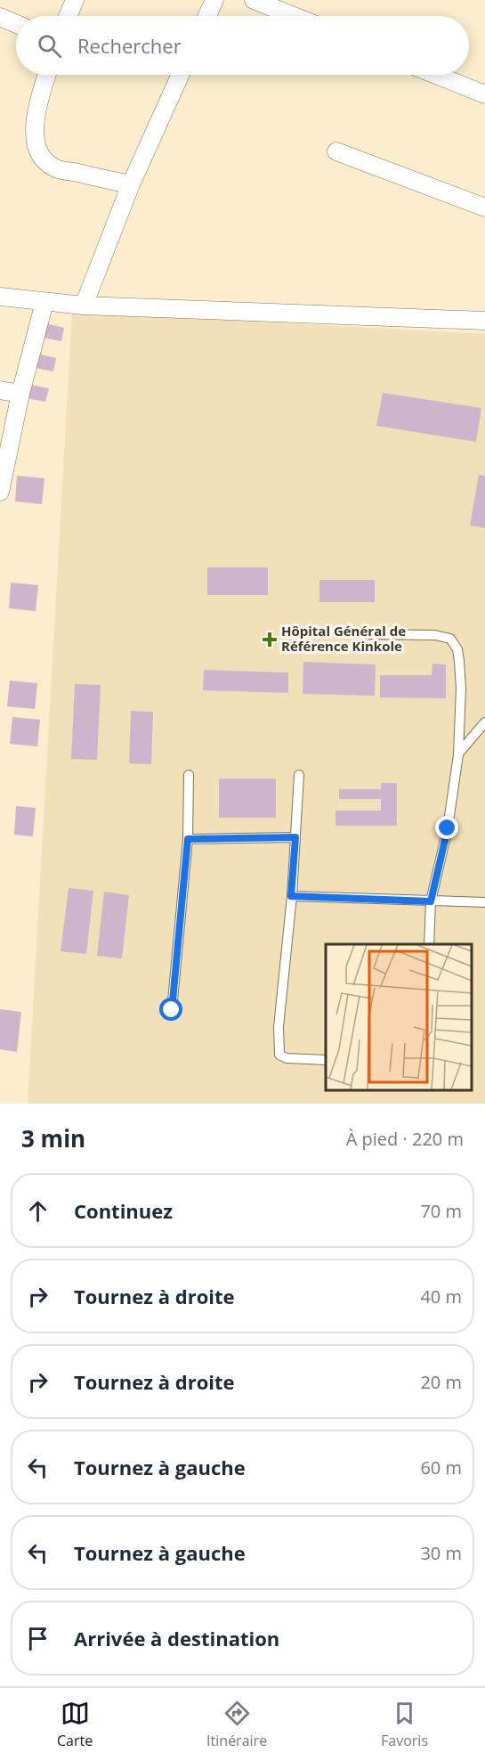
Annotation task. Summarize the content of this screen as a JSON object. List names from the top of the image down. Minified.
{"places":{"health":["Hôpital Général de Référence Kinkole"]},"page":{"search":"Rechercher","heading":["3 min","À pied · 220 m"],"list":[["Continuez","70 m"],["Tournez à droite","40 m"],["Tournez à droite","20 m"],["Tournez à gauche","60 m"],["Tournez à gauche","30 m"],"Arrivée à destination"],"nav":["Carte","Itinéraire","Favoris"]}}
